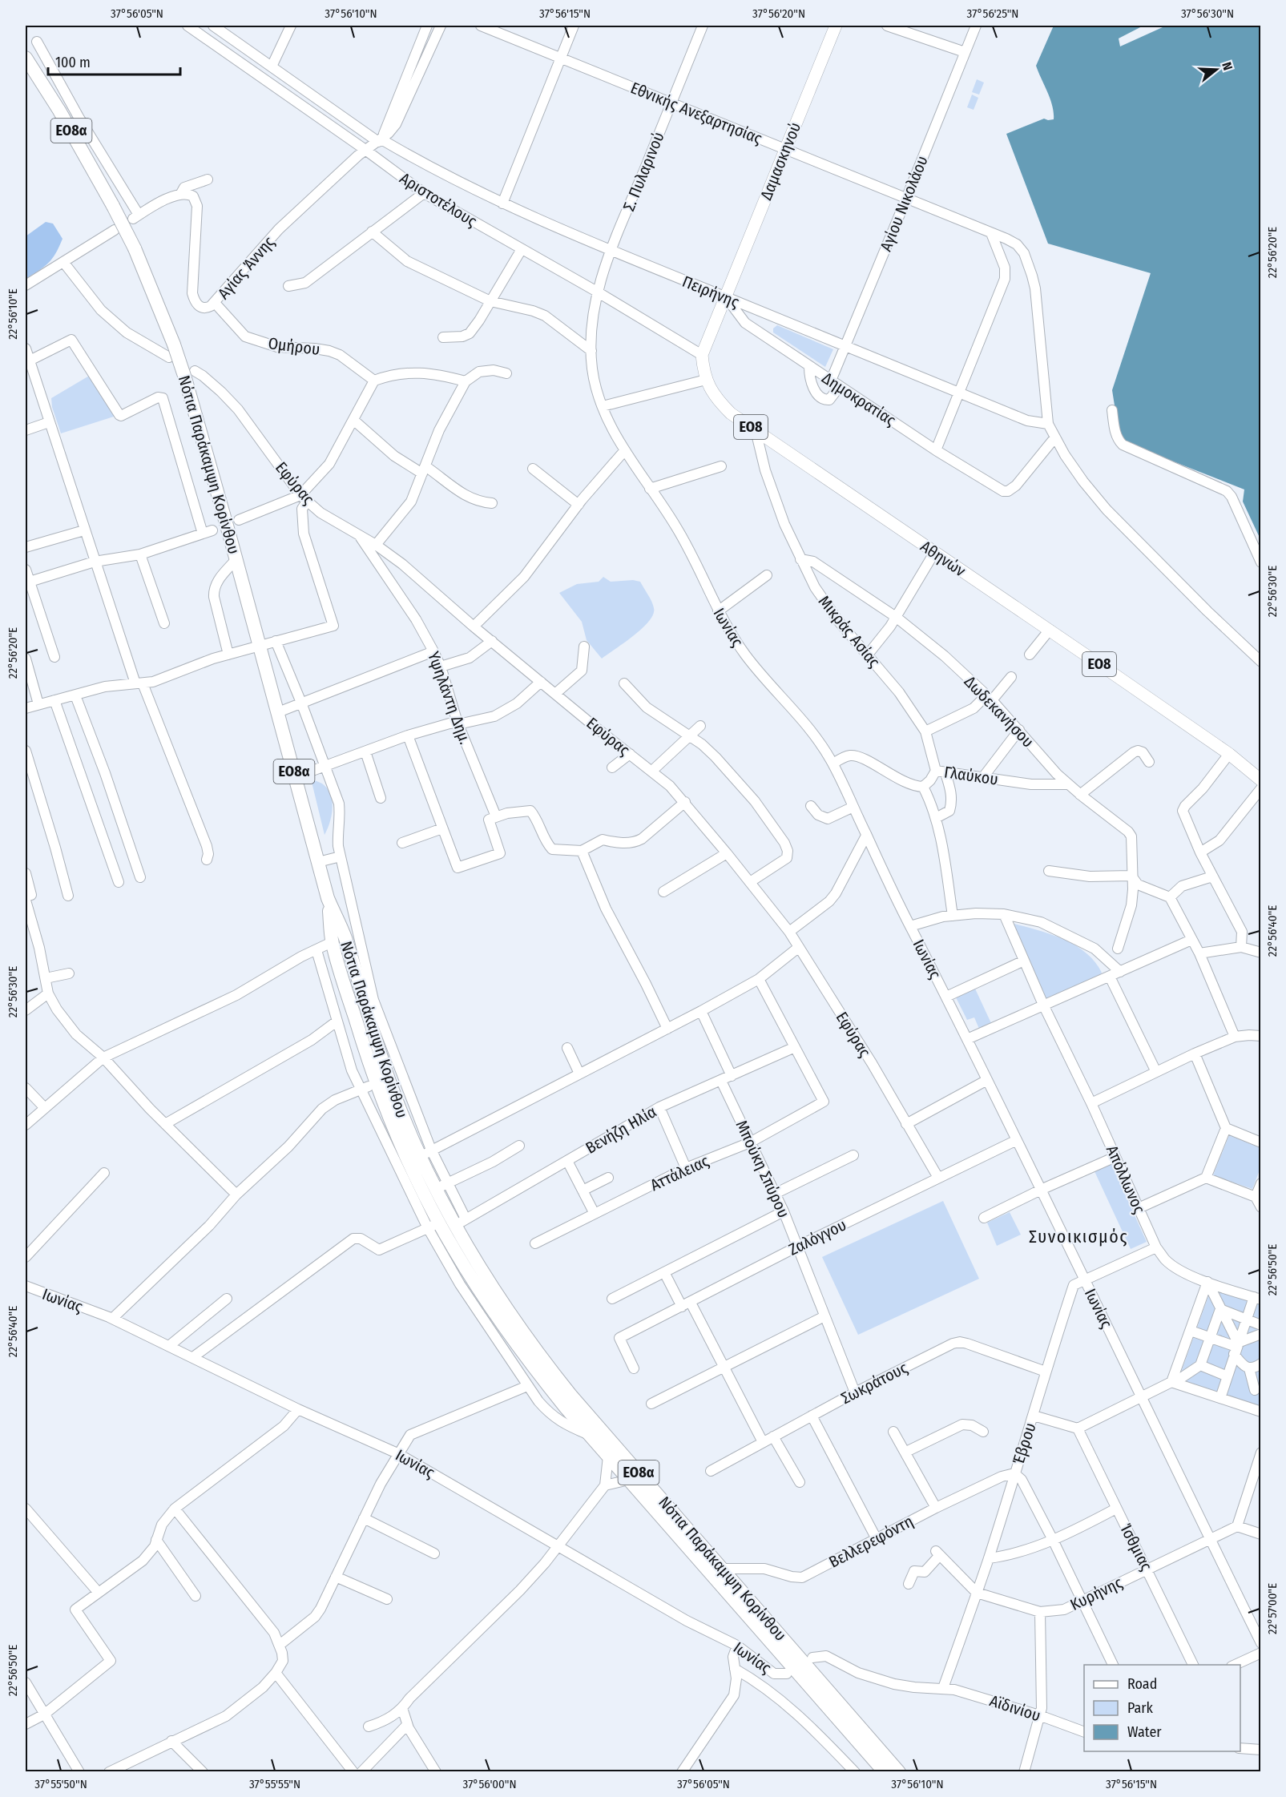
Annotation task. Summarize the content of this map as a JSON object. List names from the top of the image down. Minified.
{"streets":{"highway":["ΕΟ8α","Νότια Παράκαμψη Κορίνθου"],"main road":["Δαμασκηνού","ΕΟ8","Αθηνών"],"street":["Εθνικής Ανεξαρτησίας","Σ. Πυλαρινού","Αριστοτέλους","Αγίου Νικολάου","Αγίας Άννης","Πειρήνης","Ομήρου","Δημοκρατίας","Εφύρας","Ιωνίας","Μικράς Ασίας","Υψηλάντη Δημ.","Δωδεκανήσου","Γλαύκου","Βενήζη Ηλία","Μπούκη Σπύρου","Αττάλειας","Απόλλωνος","Ζαλόγγου","Σωκράτους","Έβρου","Βελλερεφόντη","Ίσθμιας","Κυρήνης","Αϊδινίου"]},"crossings":[["Εθνικής Ανεξαρτησίας","Δαμασκηνού"],["Εθνικής Ανεξαρτησίας","Σ. Πυλαρινού"],["Εθνικής Ανεξαρτησίας","Αγίου Νικολάου"],["Εθνικής Ανεξαρτησίας","Πειρήνης"],["Εθνικής Ανεξαρτησίας","Δημοκρατίας"],["Δαμασκηνού","Πειρήνης"],["Δαμασκηνού","Δημοκρατίας"],["Σ. Πυλαρινού","Αριστοτέλους"],["Σ. Πυλαρινού","Πειρήνης"],["Σ. Πυλαρινού","Ιωνίας"],["Αριστοτέλους","Αγίας Άννης"],["Αριστοτέλους","Αθηνών"],["Αριστοτέλους","Ιωνίας"],["Αγίου Νικολάου","Πειρήνης"],["Αγίου Νικολάου","Δημοκρατίας"],["Αγίας Άννης","Πειρήνης"],["Αγίας Άννης","Ομήρου"],["Πειρήνης","Δημοκρατίας"],["Νότια Παράκαμψη Κορίνθου","Εφύρας"],["Νότια Παράκαμψη Κορίνθου","Βενήζη Ηλία"],["Νότια Παράκαμψη Κορίνθου","Βελλερεφόντη"],["Εφύρας","Υψηλάντη Δημ."],["Εφύρας","Ζαλόγγου"],["Αθηνών","Μικράς Ασίας"],["Ιωνίας","Γλαύκου"],["Ιωνίας","Ζαλόγγου"],["Ιωνίας","Έβρου"],["Ιωνίας","Κυρήνης"],["Μικράς Ασίας","Δωδεκανήσου"],["Μικράς Ασίας","Γλαύκου"],["Δωδεκανήσου","Γλαύκου"],["Βενήζη Ηλία","Μπούκη Σπύρου"],["Βενήζη Ηλία","Αττάλειας"],["Μπούκη Σπύρου","Αττάλειας"],["Μπούκη Σπύρου","Ζαλόγγου"],["Μπούκη Σπύρου","Σωκράτους"],["Απόλλωνος","Έβρου"],["Σωκράτους","Έβρου"],["Έβρου","Βελλερεφόντη"],["Έβρου","Κυρήνης"],["Έβρου","Αϊδινίου"],["Ίσθμιας","Κυρήνης"]],"districts":["Συνοικισμός"],"legend":["Road","Park","Water"],"scale_bar":"100 m","north":"right","coordinates":["37°56'05\"N","37°56'10\"N","37°56'15\"N","37°56'20\"N","37°56'25\"N","37°56'30\"N","22°56'20\"E","22°56'10\"E","22°56'30\"E","22°56'40\"E","22°56'50\"E","22°57'00\"E","37°55'50\"N","37°55'55\"N","37°56'00\"N"]}
